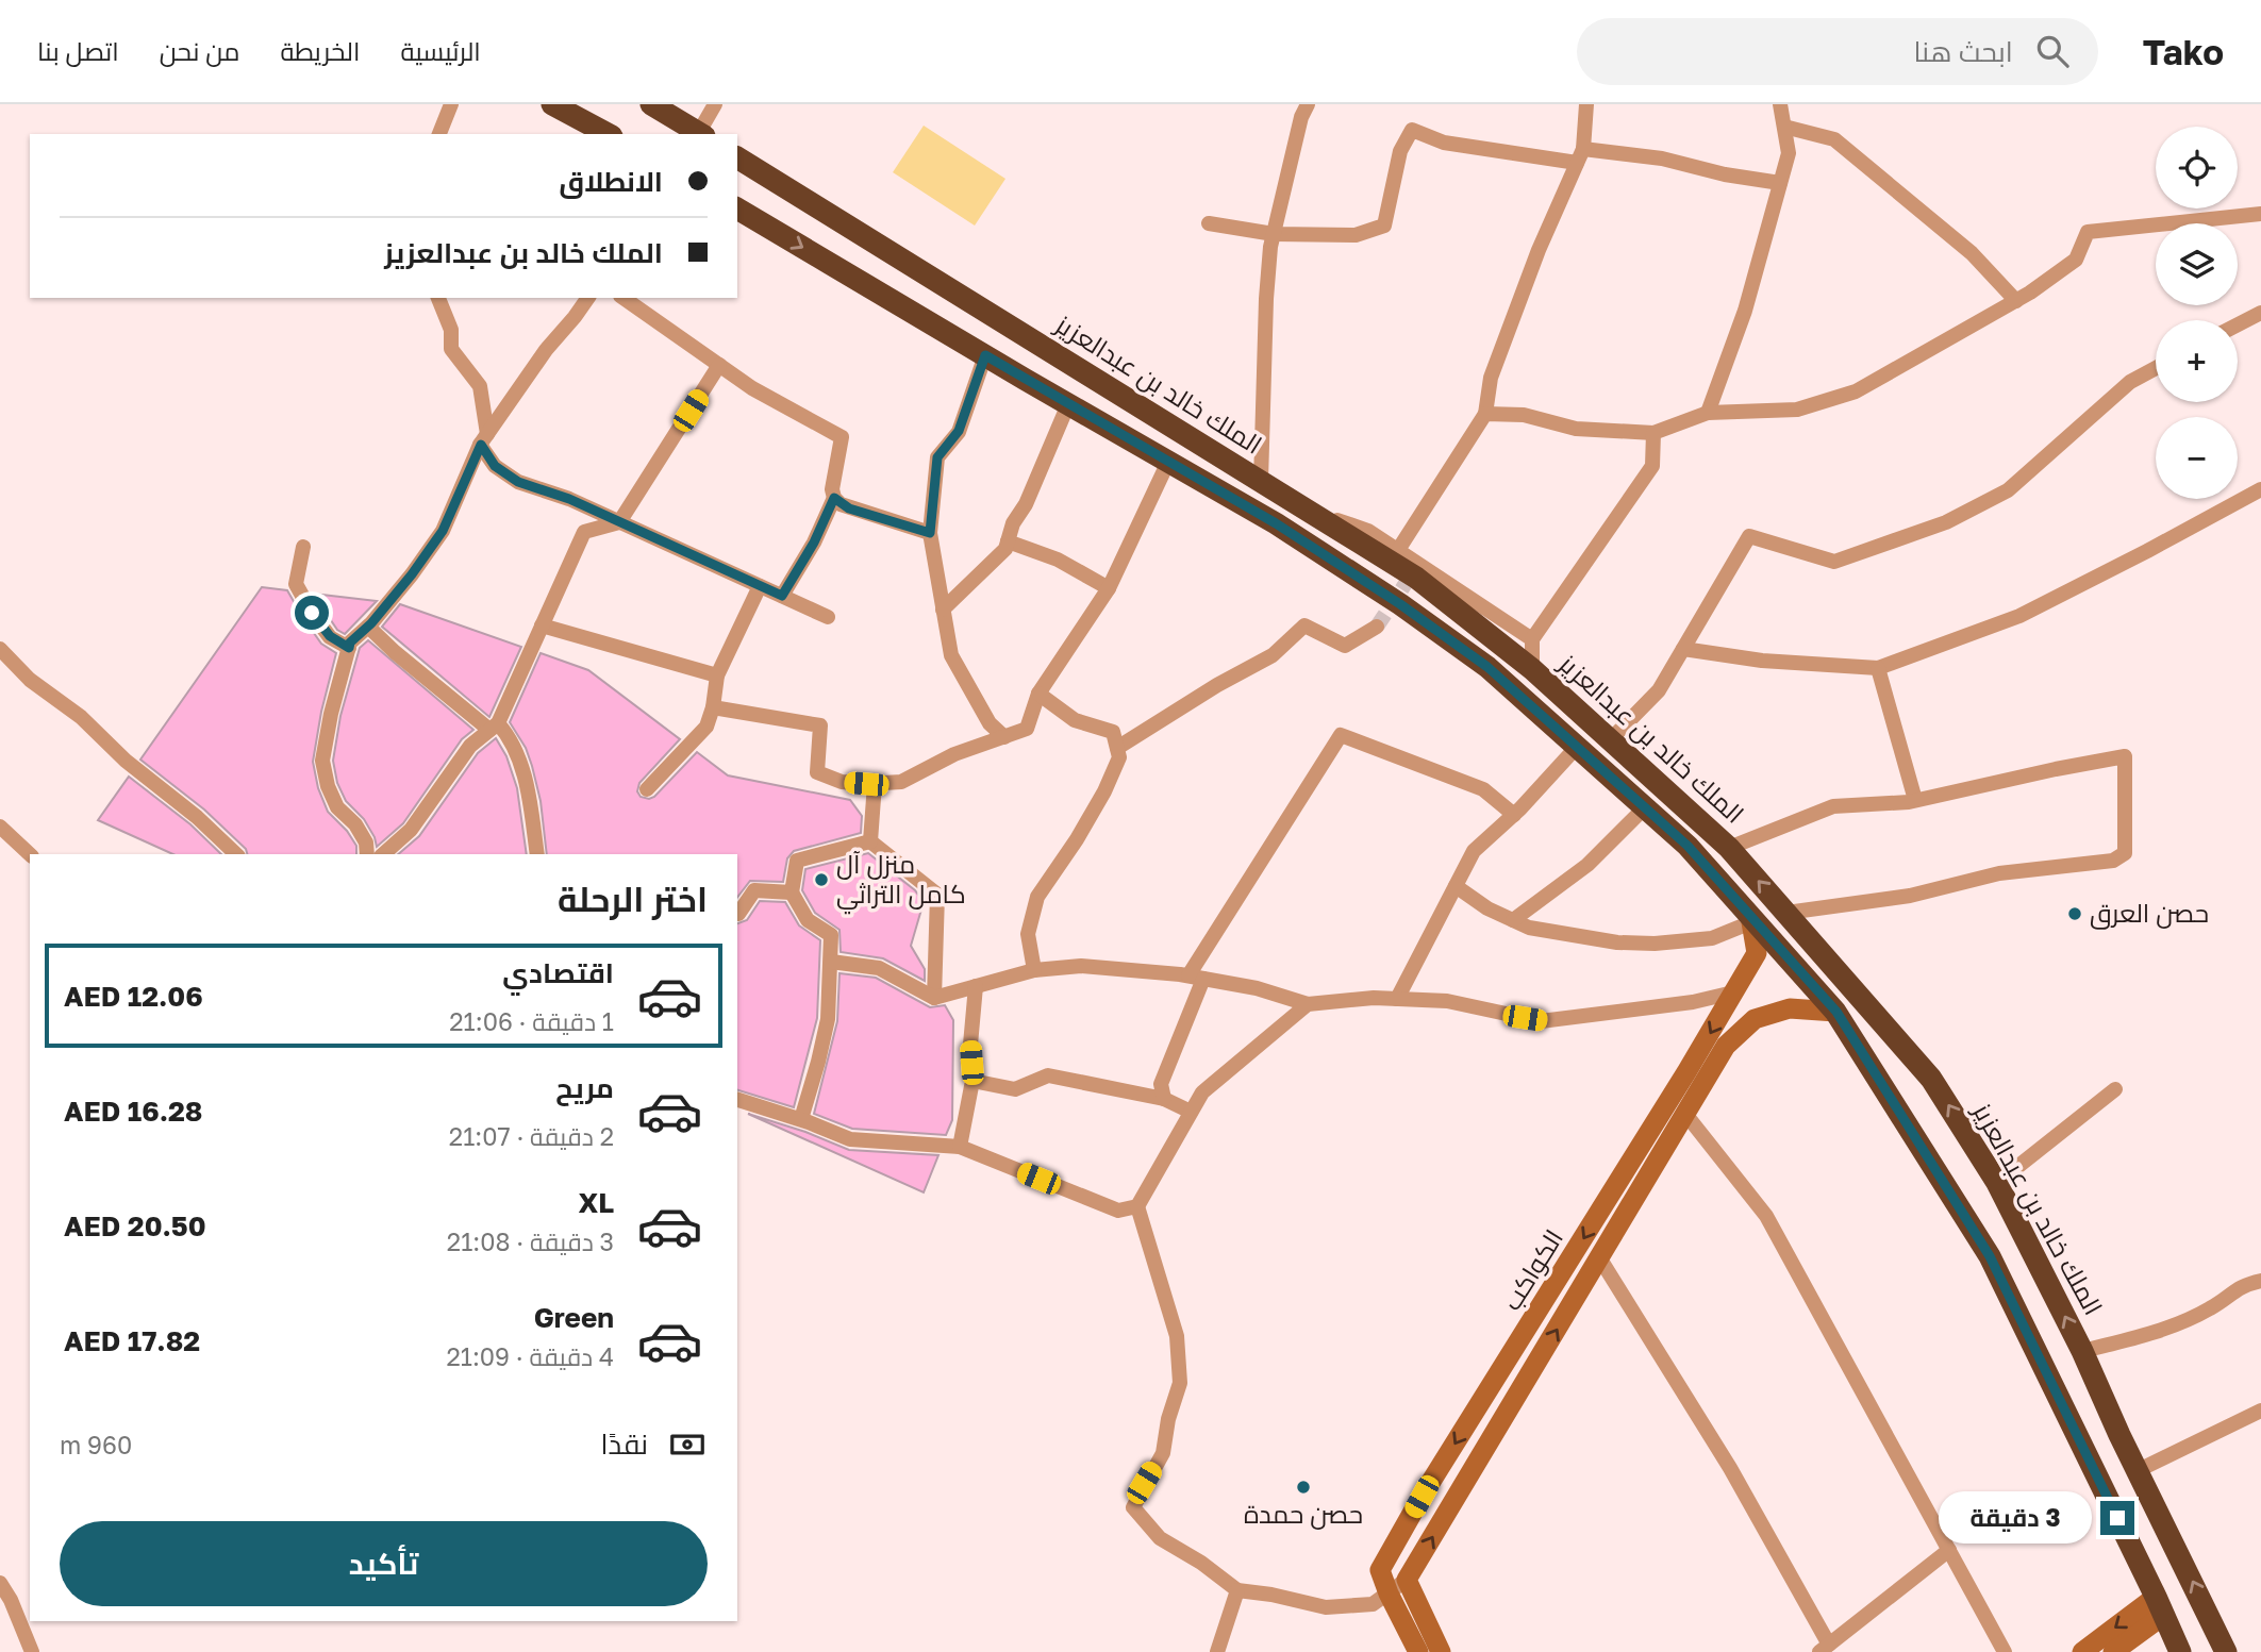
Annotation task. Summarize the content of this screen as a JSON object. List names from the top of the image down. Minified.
{"streets":{"highway":["الملك خالد بن عبدالعزيز"],"street":["الكواكب"]},"places":["منزل آل كامل التراثي","حصن العرق","حصن حمدة"],"page":{"header":"Tako","search":"ابحث هنا","nav":["الرئيسية","الخريطة","من نحن","اتصل بنا"],"map_buttons":["+","−"],"banner":["الانطلاق","الملك خالد بن عبدالعزيز"],"heading":"اختر الرحلة","list":[{"name":"اقتصادي","note":"1 دقيقة · 21:06","value":"AED 12.06"},{"name":"مريح","note":"2 دقيقة · 21:07","value":"AED 16.28"},{"name":"XL","note":"3 دقيقة · 21:08","value":"AED 20.50"},{"name":"Green","note":"4 دقيقة · 21:09","value":"AED 17.82"}],"pay":["نقدًا","960 m"],"bubble":"3 دقيقة","buttons":"تأكيد"}}
